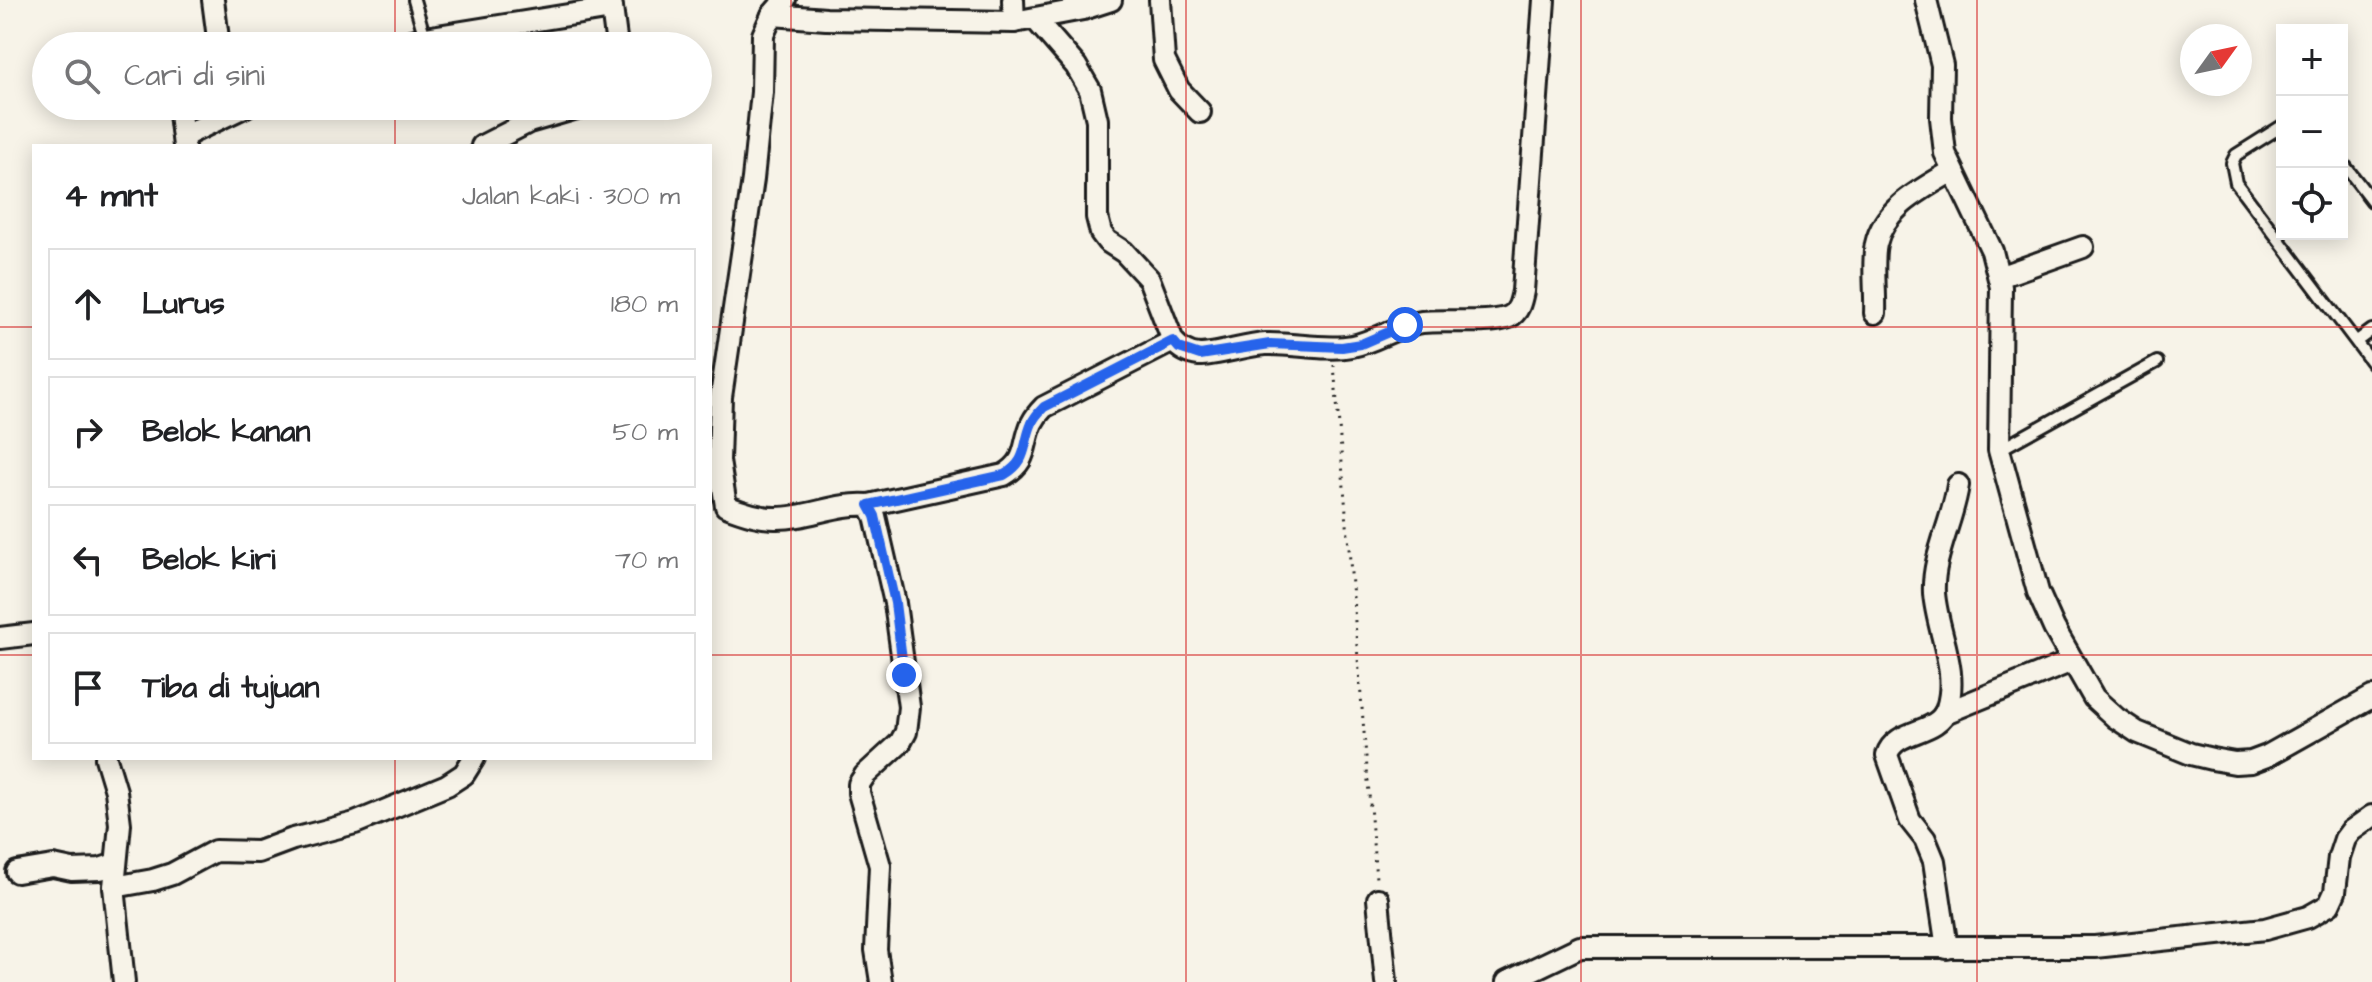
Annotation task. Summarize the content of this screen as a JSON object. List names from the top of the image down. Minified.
{"north":"top right","page":{"map_buttons":["+","−"],"search":"Cari di sini","heading":["4 mnt","Jalan kaki · 300 m"],"list":[["Lurus","180 m"],["Belok kanan","50 m"],["Belok kiri","70 m"],"Tiba di tujuan"]}}
